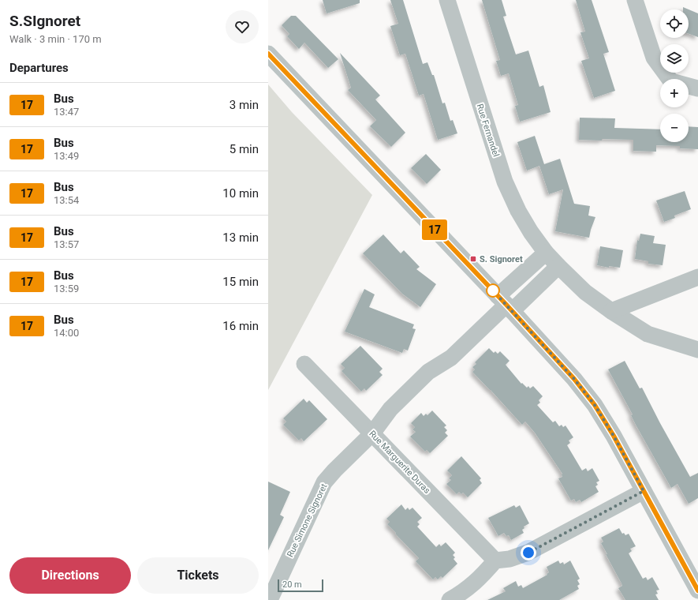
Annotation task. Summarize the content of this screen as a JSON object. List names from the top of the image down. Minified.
{"streets":{"street":["Rue Fernandel","Rue Marguerite Duras","Rue Simone Signoret"]},"crossings":[["Rue Marguerite Duras","Rue Simone Signoret"]],"places":{"transit":["S. Signoret"]},"lines":["bus line 17"],"scale_bar":"20 m","page":{"heading":[["S.SIgnoret","Walk · 3 min · 170 m"],"Departures"],"on_map":"17","map_buttons":["+","−"],"list":[{"mark":"17","name":"Bus","note":"13:47","value":"3 min"},{"mark":"17","name":"Bus","note":"13:49","value":"5 min"},{"mark":"17","name":"Bus","note":"13:54","value":"10 min"},{"mark":"17","name":"Bus","note":"13:57","value":"13 min"},{"mark":"17","name":"Bus","note":"13:59","value":"15 min"},{"mark":"17","name":"Bus","note":"14:00","value":"16 min"}],"buttons":["Directions","Tickets"],"scale":"20 m"}}
